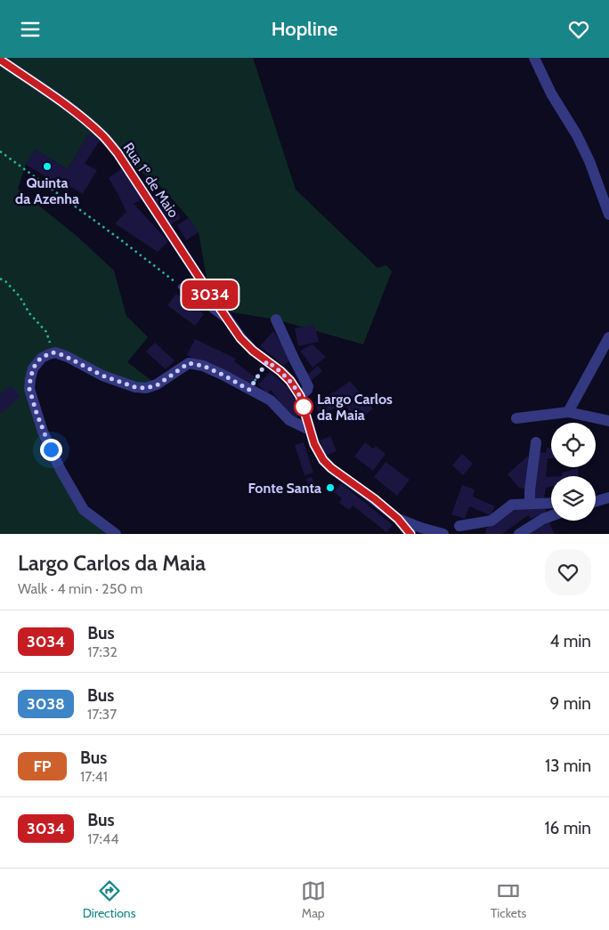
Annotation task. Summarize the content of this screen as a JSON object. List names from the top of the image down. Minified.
{"streets":{"street":["Rua 1º de Maio"]},"places":["Quinta da Azenha","Largo Carlos da Maia","Fonte Santa"],"lines":["bus line 3034"],"page":{"header":"Hopline","on_map":"3034","heading":["Largo Carlos da Maia","Walk · 4 min · 250 m"],"list":[{"mark":"3034","name":"Bus","note":"17:32","value":"4 min"},{"mark":"3038","name":"Bus","note":"17:37","value":"9 min"},{"mark":"FP","name":"Bus","note":"17:41","value":"13 min"},{"mark":"3034","name":"Bus","note":"17:44","value":"16 min"}],"tabs":["Directions","Map","Tickets"]}}
